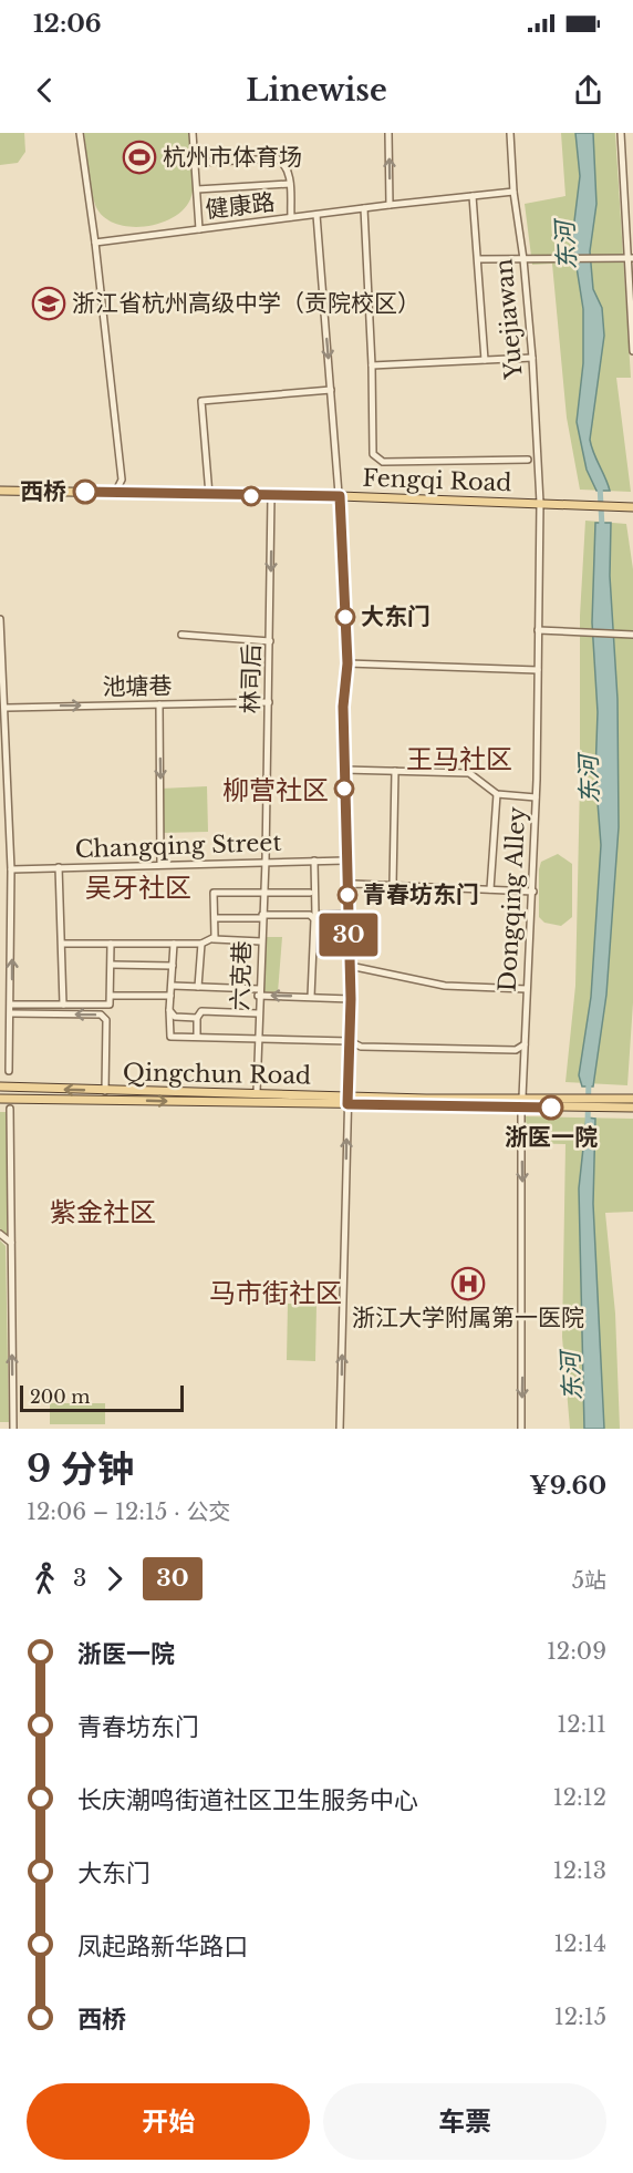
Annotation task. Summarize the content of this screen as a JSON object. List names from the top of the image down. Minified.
{"streets":{"main road":["Fengqi Road","Qingchun Road"],"street":["健康路","Yuejiawan","林司后","池塘巷","Changqing Street","Dongqing Alley","六克巷"]},"crossings":[["健康路","Yuejiawan"],["Yuejiawan","Fengqi Road"],["Yuejiawan","Dongqing Alley"],["Fengqi Road","林司后"],["Fengqi Road","Dongqing Alley"],["林司后","池塘巷"],["林司后","Changqing Street"],["林司后","六克巷"],["Changqing Street","六克巷"],["Dongqing Alley","Qingchun Road"],["六克巷","Qingchun Road"]],"one_way":["林司后","池塘巷","Dongqing Alley"],"districts":["王马社区","柳营社区","吴牙社区","紫金社区","马市街社区"],"water":["东河"],"places":{"sports":["杭州市体育场"],"school or university":["浙江省杭州高级中学（贡院校区）"],"other":["西桥","大东门","青春坊东门","浙医一院"],"hospital":["浙江大学附属第一医院"]},"lines":["bus line 30"],"scale_bar":"200 m","page":{"status":"12:06","header":"Linewise","on_map":"30","scale":"200 m","heading":["9 分钟","12:06 – 12:15 · 公交","¥9.60"],"legs":["3","30","5站"],"list":[{"name":"浙医一院","value":"12:09"},{"name":"青春坊东门","value":"12:11"},{"name":"长庆潮鸣街道社区卫生服务中心","value":"12:12"},{"name":"大东门","value":"12:13"},{"name":"凤起路新华路口","value":"12:14"},{"name":"西桥","value":"12:15"}],"buttons":["开始","车票"]}}
